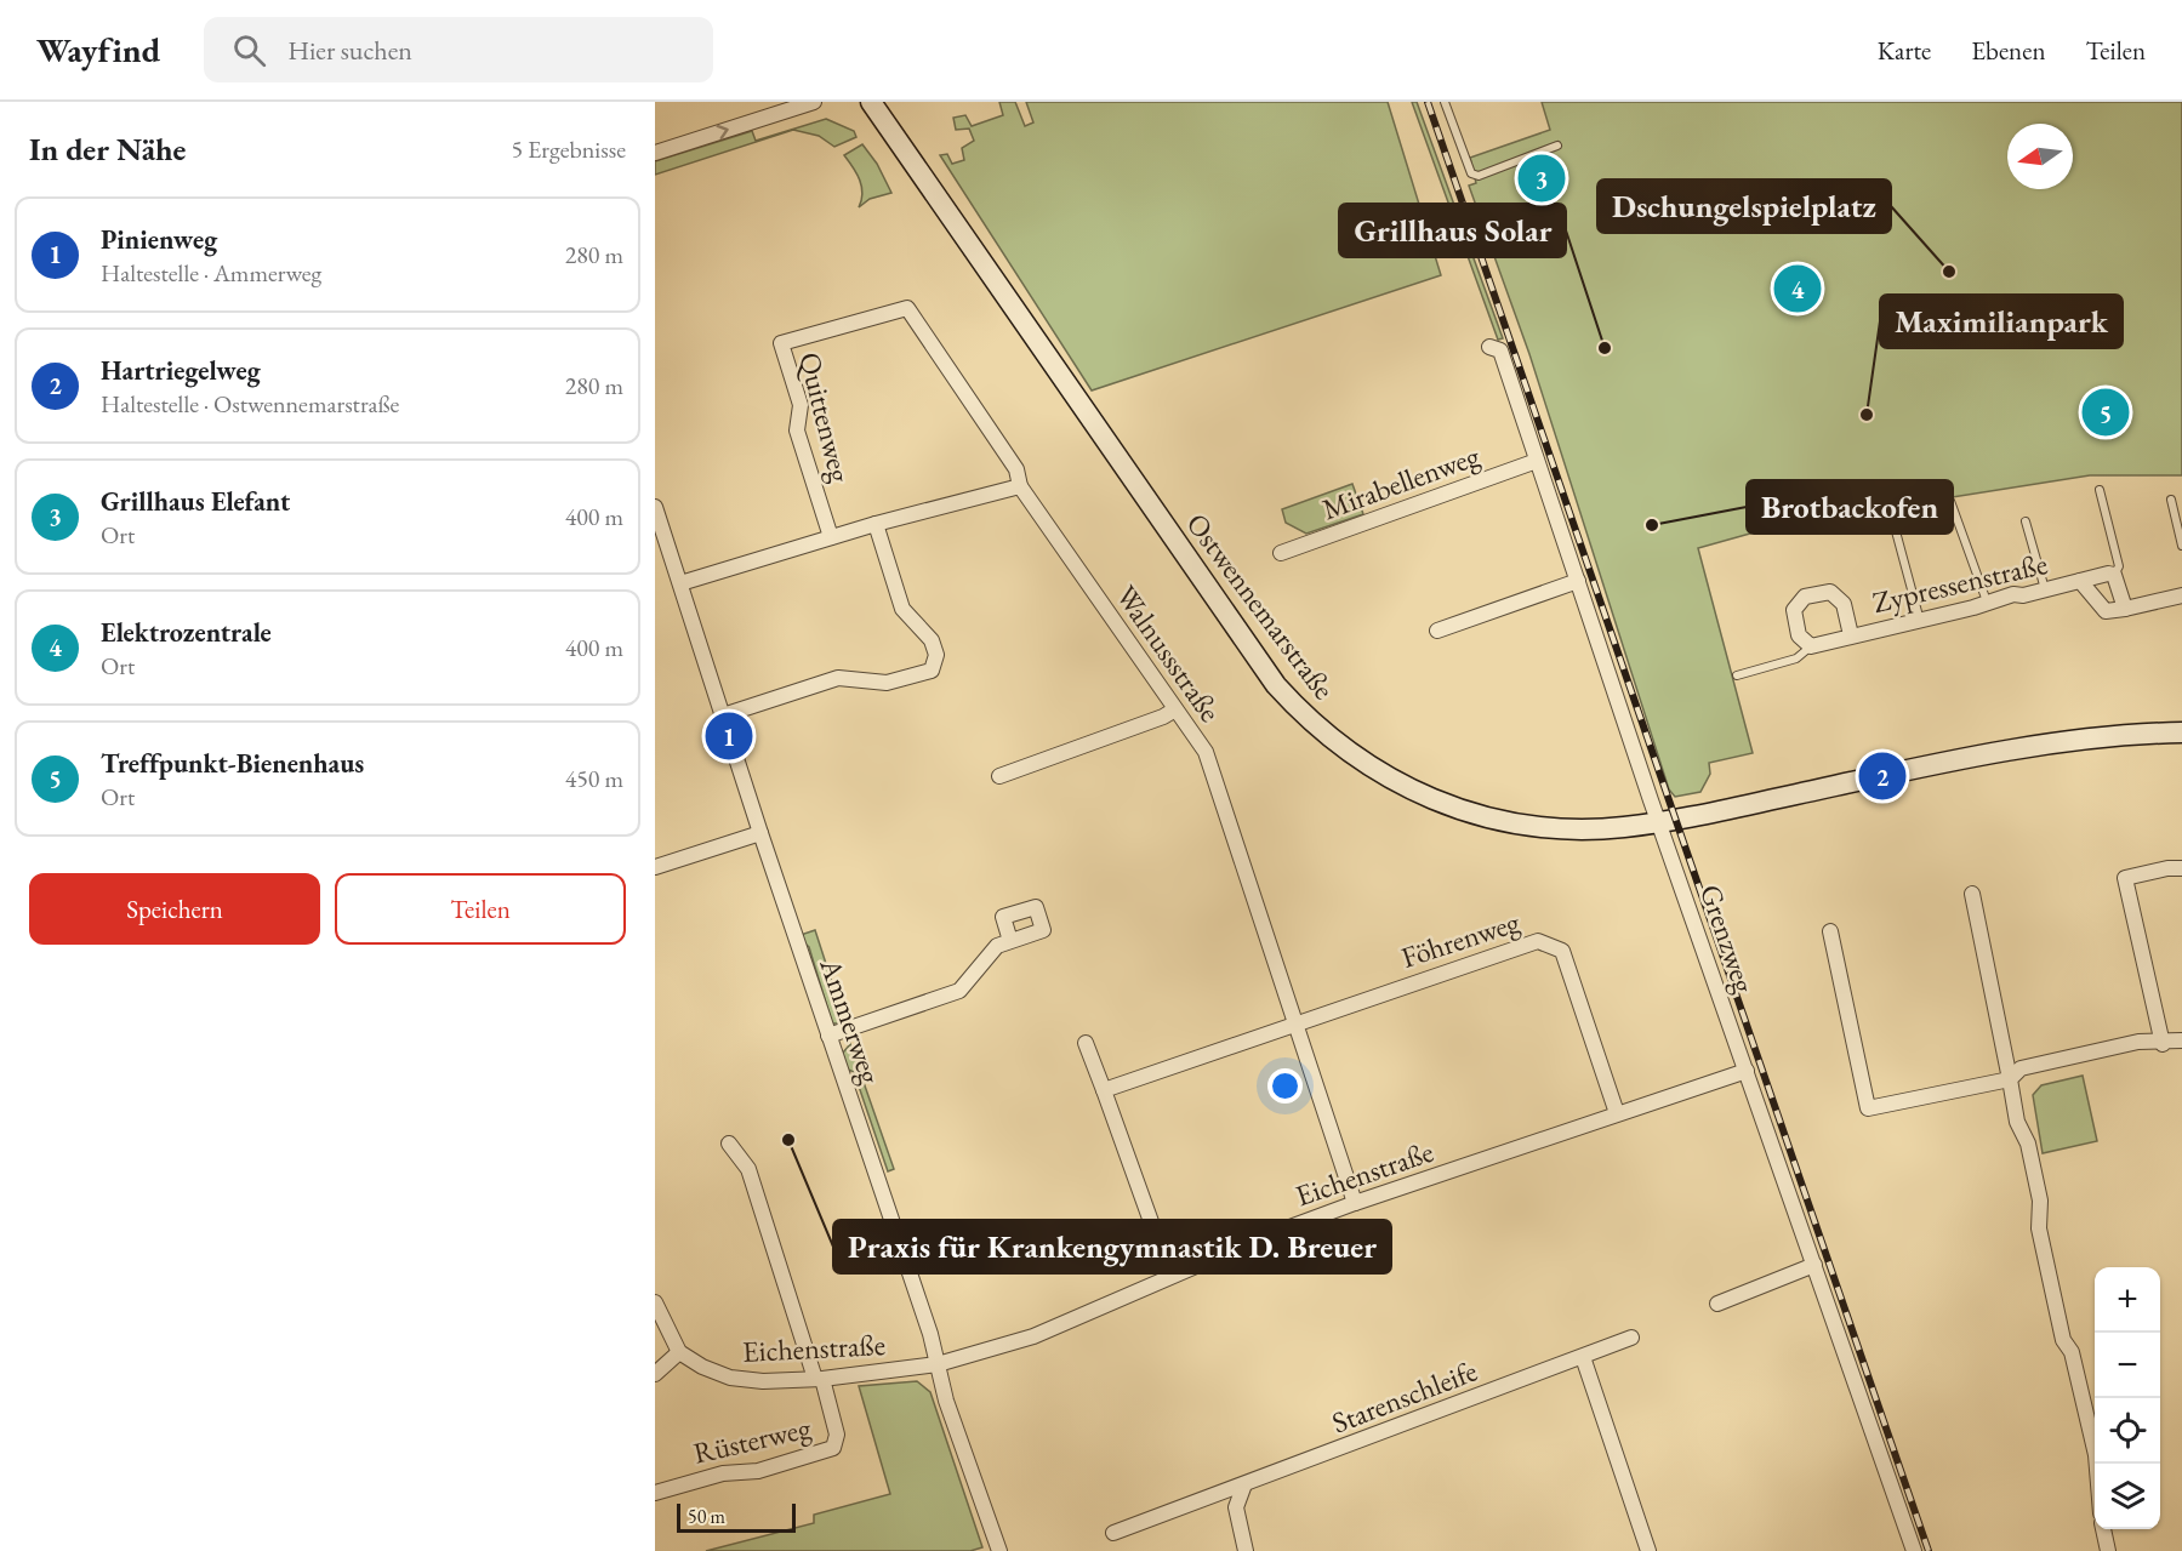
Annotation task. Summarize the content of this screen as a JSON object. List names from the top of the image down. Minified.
{"streets":{"street":["Quittenweg","Mirabellenweg","Zypressenstraße","Ostwennemarstraße","Walnussstraße","Grenzweg","Föhrenweg","Ammerweg","Eichenstraße","Starenschleife","Rüsterweg"]},"crossings":[["Quittenweg","Walnussstraße"],["Mirabellenweg","Grenzweg"],["Ostwennemarstraße","Grenzweg"],["Walnussstraße","Föhrenweg"],["Walnussstraße","Eichenstraße"],["Grenzweg","Eichenstraße"],["Föhrenweg","Eichenstraße"],["Ammerweg","Eichenstraße"],["Eichenstraße","Rüsterweg"]],"places":["Dschungelspielplatz","Grillhaus Solar","Maximilianpark","Brotbackofen","Praxis für Krankengymnastik D. Breuer"],"scale_bar":"50 m","north":"left","page":{"header":"Wayfind","search":"Hier suchen","nav":["Karte","Ebenen","Teilen"],"heading":["In der Nähe","5 Ergebnisse"],"pins":["3","4","5","1","2"],"list":[{"mark":"1","name":"Pinienweg","note":"Haltestelle · Ammerweg","value":"280 m"},{"mark":"2","name":"Hartriegelweg","note":"Haltestelle · Ostwennemarstraße","value":"280 m"},{"mark":"3","name":"Grillhaus Elefant","note":"Ort","value":"400 m"},{"mark":"4","name":"Elektrozentrale","note":"Ort","value":"400 m"},{"mark":"5","name":"Treffpunkt-Bienenhaus","note":"Ort","value":"450 m"}],"buttons":["Speichern","Teilen"],"map_buttons":["+","−"],"scale":"50 m"}}
